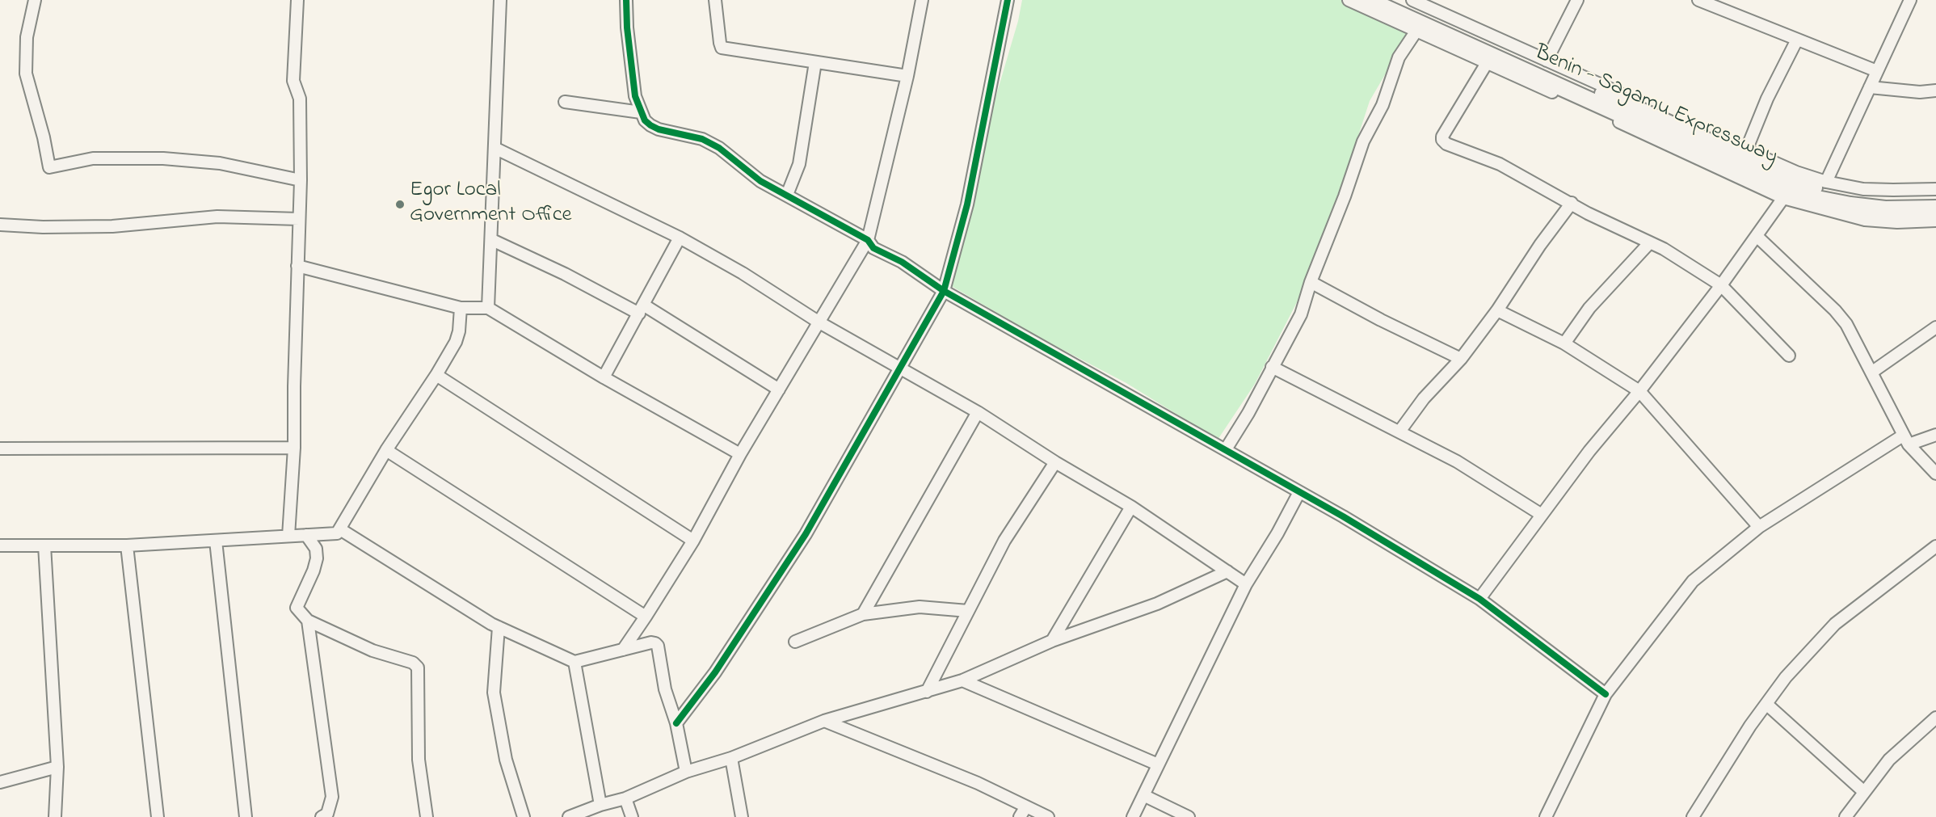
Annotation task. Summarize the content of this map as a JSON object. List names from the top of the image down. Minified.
{"streets":{"highway":["Benin - Sagamu Expressway"]},"places":["Egor Local Government Office"]}
